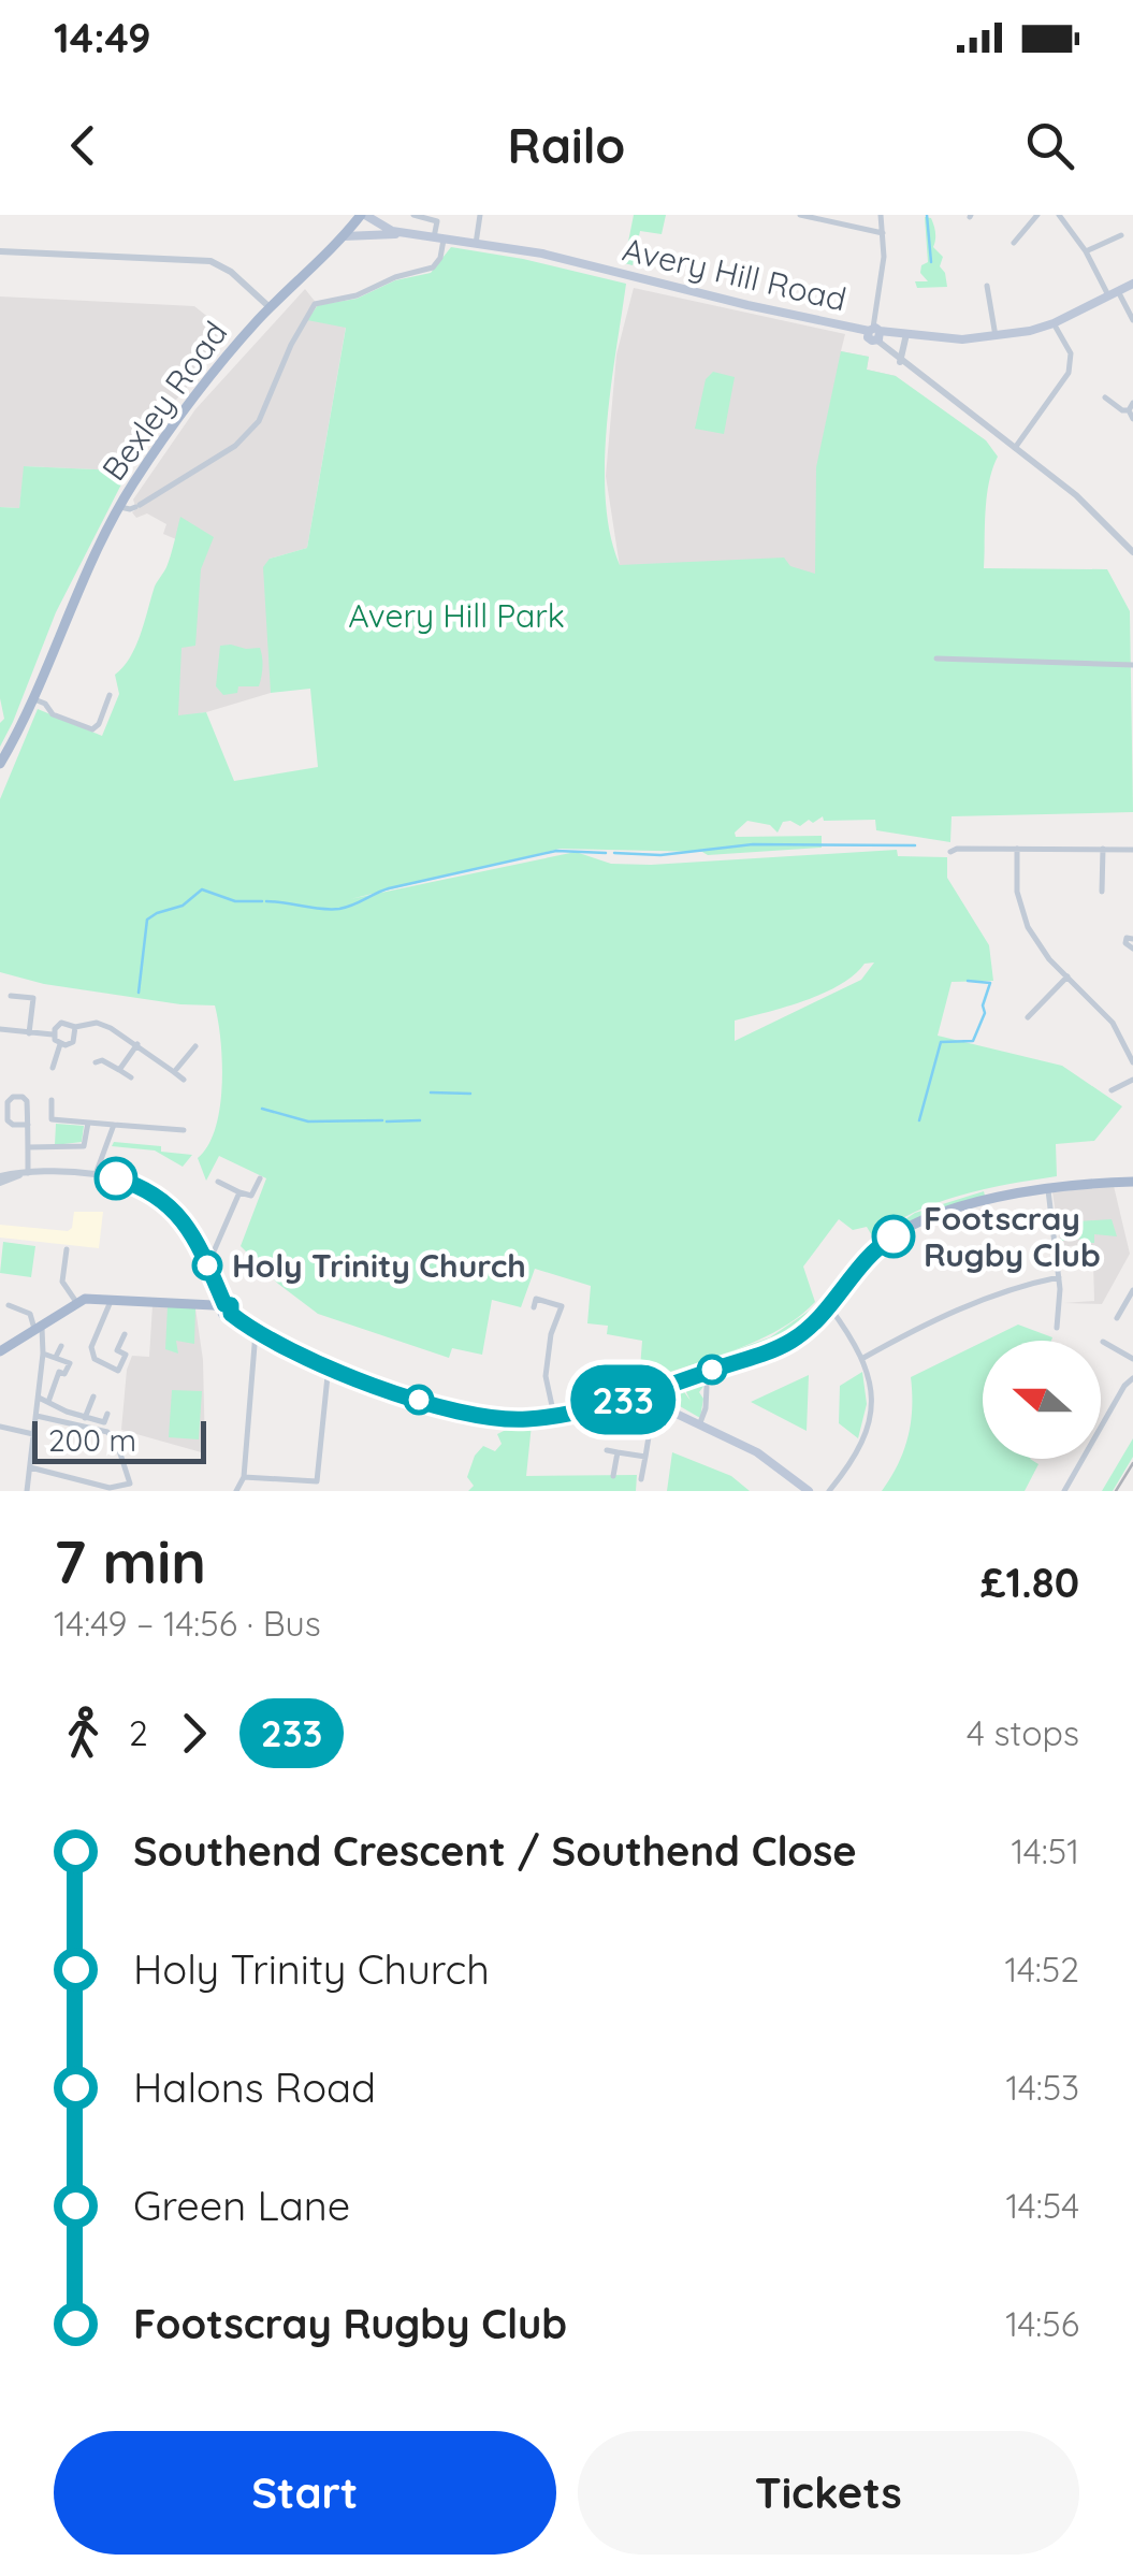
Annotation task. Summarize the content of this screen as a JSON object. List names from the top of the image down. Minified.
{"streets":{"main road":["Avery Hill Road","Bexley Road"]},"crossings":[["Avery Hill Road","Bexley Road"]],"parks":["Avery Hill Park"],"places":["Footscray Rugby Club","Holy Trinity Church"],"lines":["bus line 233"],"scale_bar":"200 m","north":"left","page":{"status":"14:49","header":"Railo","on_map":"233","scale":"200 m","heading":["7 min","14:49 – 14:56 · Bus","£1.80"],"legs":["2","233","4 stops"],"list":[{"name":"Southend Crescent / Southend Close","value":"14:51"},{"name":"Holy Trinity Church","value":"14:52"},{"name":"Halons Road","value":"14:53"},{"name":"Green Lane","value":"14:54"},{"name":"Footscray Rugby Club","value":"14:56"}],"buttons":["Start","Tickets"]}}
